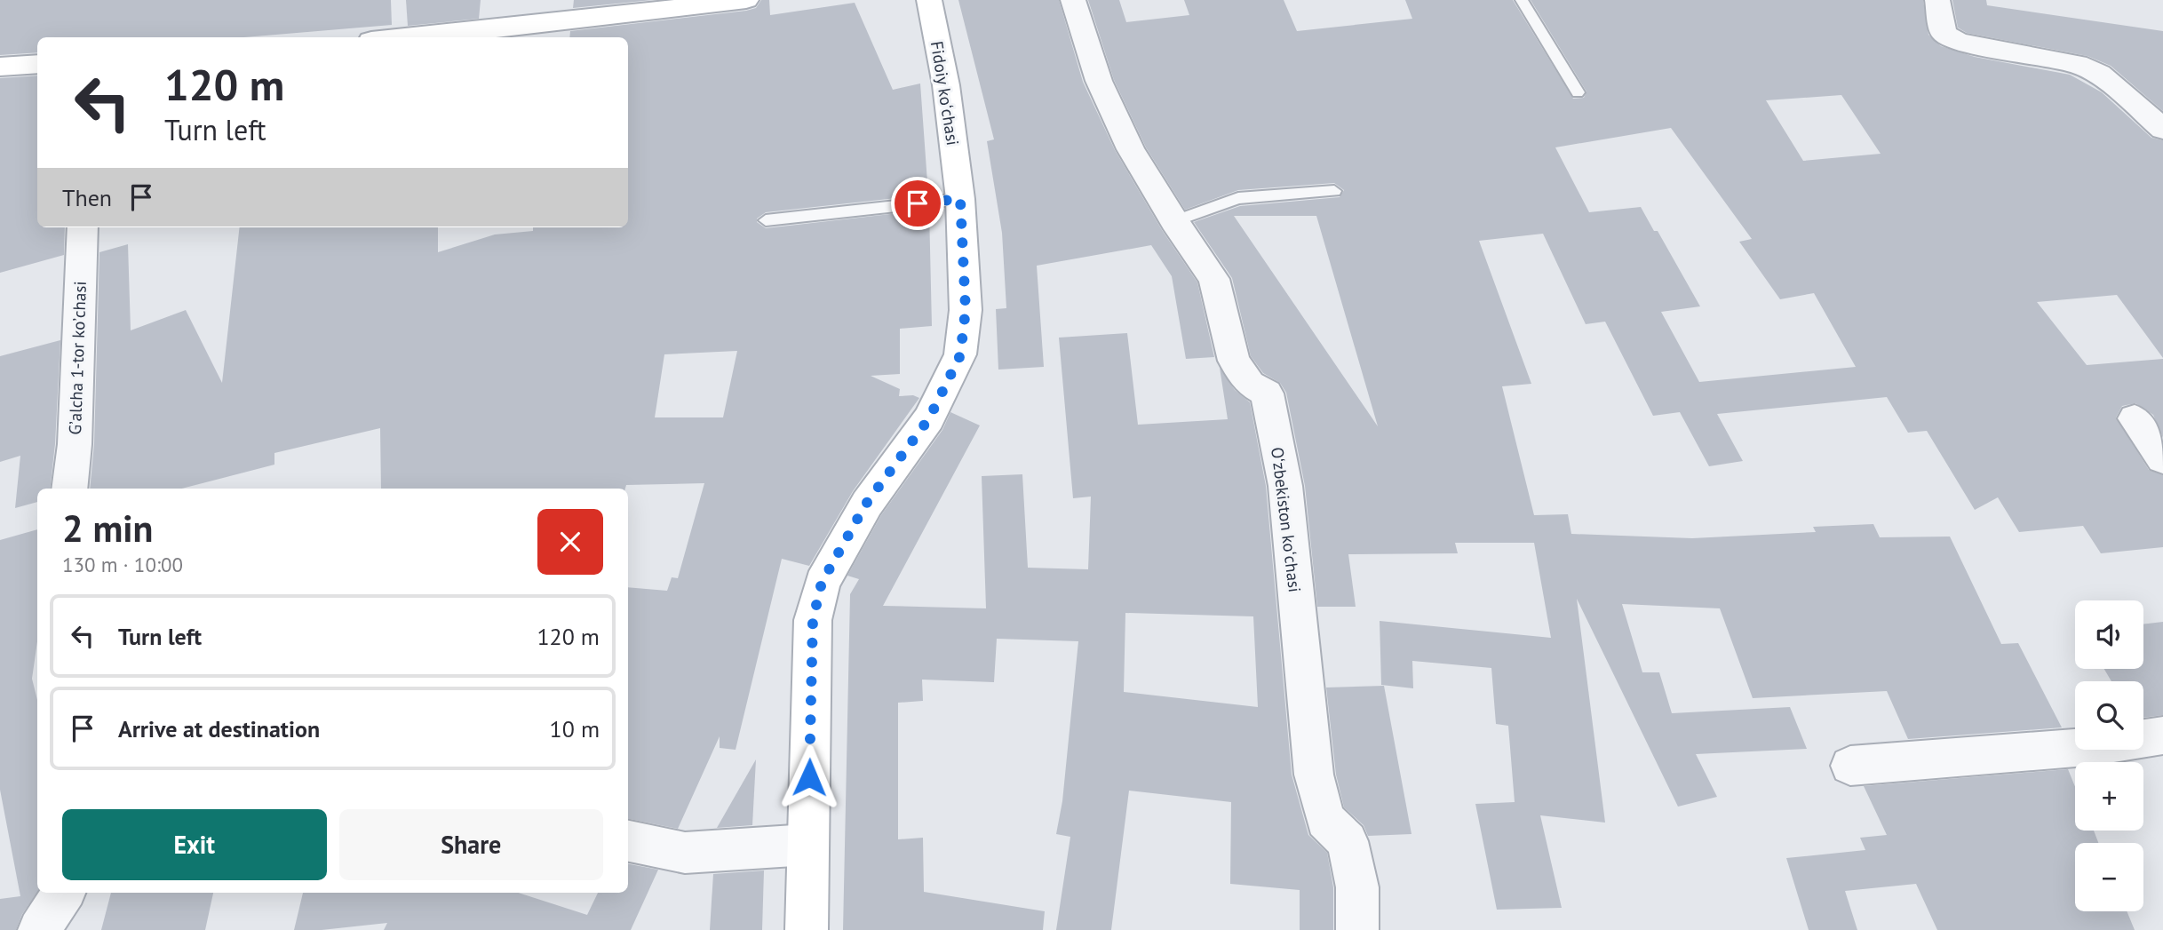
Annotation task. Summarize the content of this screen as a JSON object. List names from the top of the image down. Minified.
{"streets":{"street":["Fidoiy koʻchasi","Gʼalcha 1-tor koʼchasi","Oʻzbekiston koʻchasi"]},"page":{"turn":["120 m","Turn left"],"then":"Then","heading":["2 min","130 m · 10:00"],"list":[{"name":"Turn left","value":"120 m"},{"name":"Arrive at destination","value":"10 m"}],"map_buttons":["+","−"],"buttons":["Exit","Share"]}}
